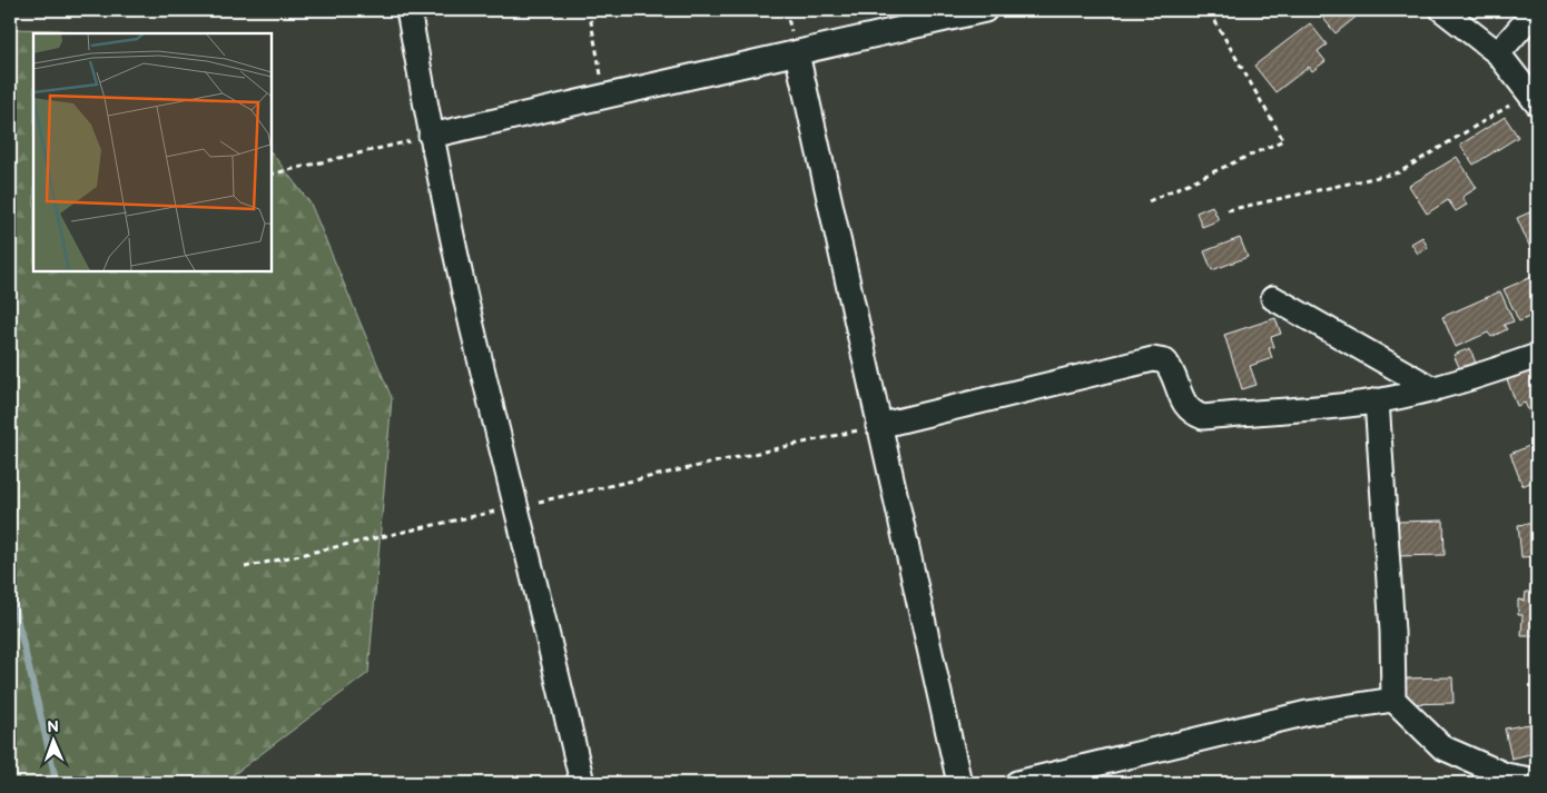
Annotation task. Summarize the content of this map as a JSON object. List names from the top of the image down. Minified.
{"north":"top"}
